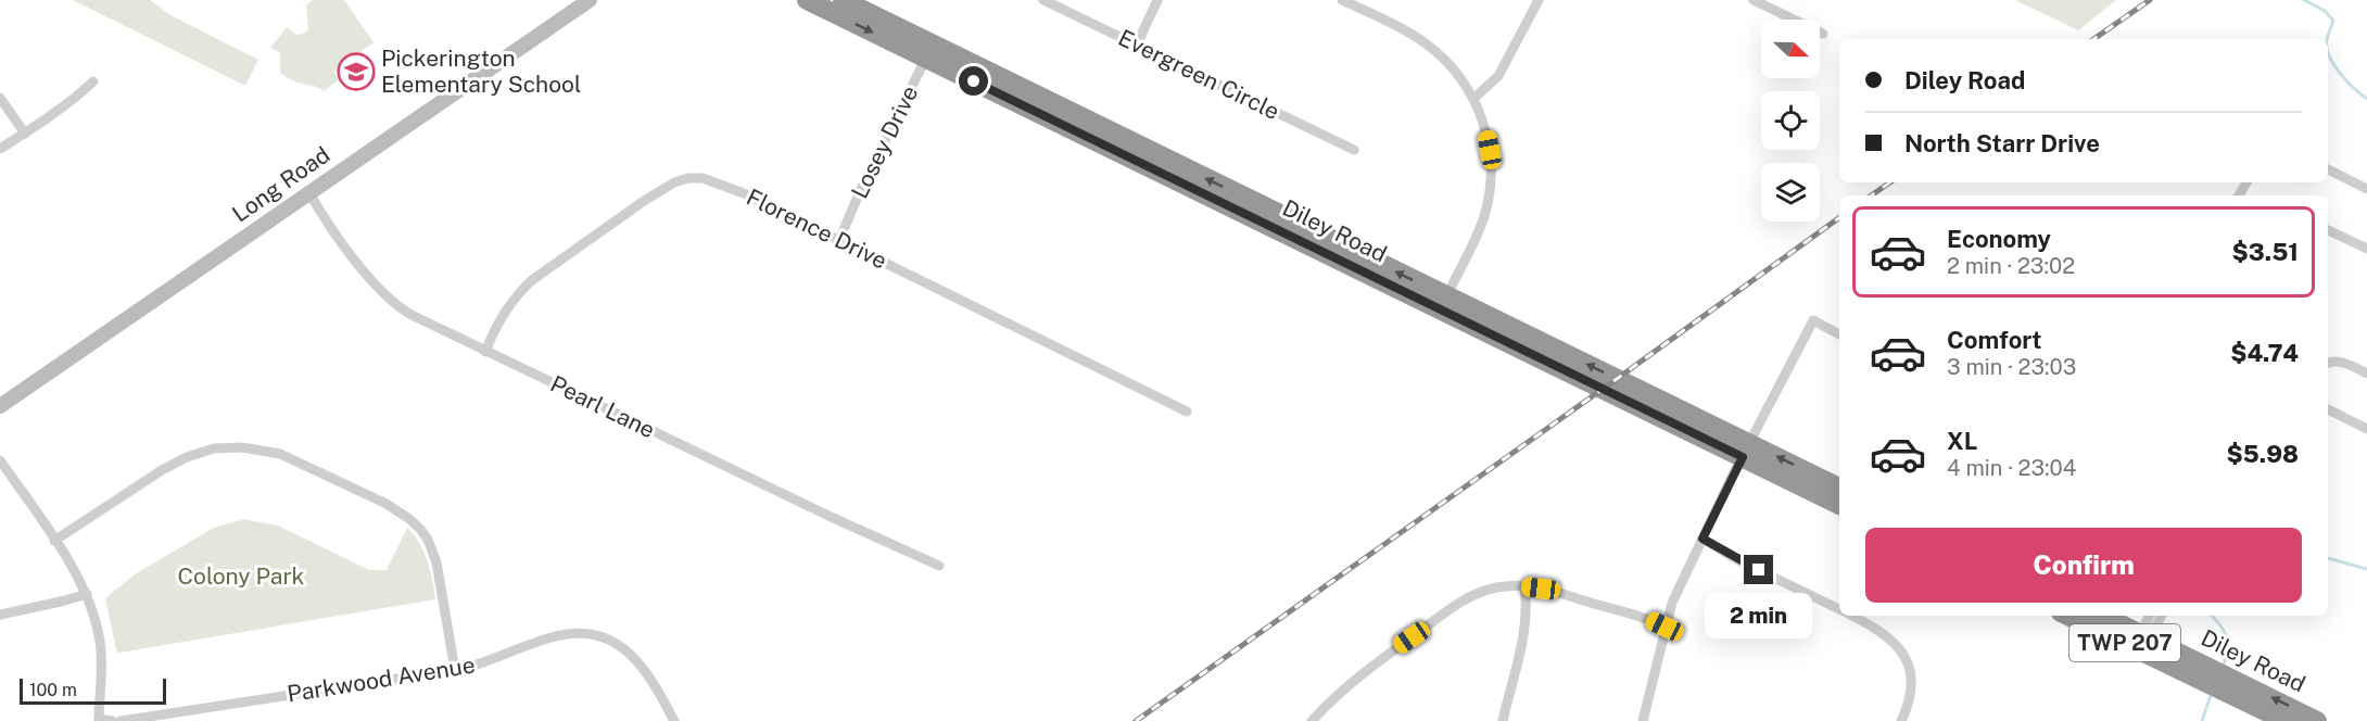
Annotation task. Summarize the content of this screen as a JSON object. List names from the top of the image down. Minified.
{"streets":{"highway":["Diley Road","TWP 207"],"main road":["Long Road"],"street":["Evergreen Circle","Losey Drive","Florence Drive","Pearl Lane","Parkwood Avenue"]},"crossings":[["Losey Drive","Florence Drive"],["Losey Drive","Diley Road"],["Long Road","Pearl Lane"],["Florence Drive","Pearl Lane"]],"parks":["Colony Park"],"places":{"school or university":["Pickerington Elementary School"]},"scale_bar":"100 m","north":"right","page":{"banner":["Diley Road","North Starr Drive"],"list":[{"name":"Economy","note":"2 min · 23:02","value":"$3.51"},{"name":"Comfort","note":"3 min · 23:03","value":"$4.74"},{"name":"XL","note":"4 min · 23:04","value":"$5.98"}],"buttons":"Confirm","bubble":"2 min","scale":"100 m"}}
